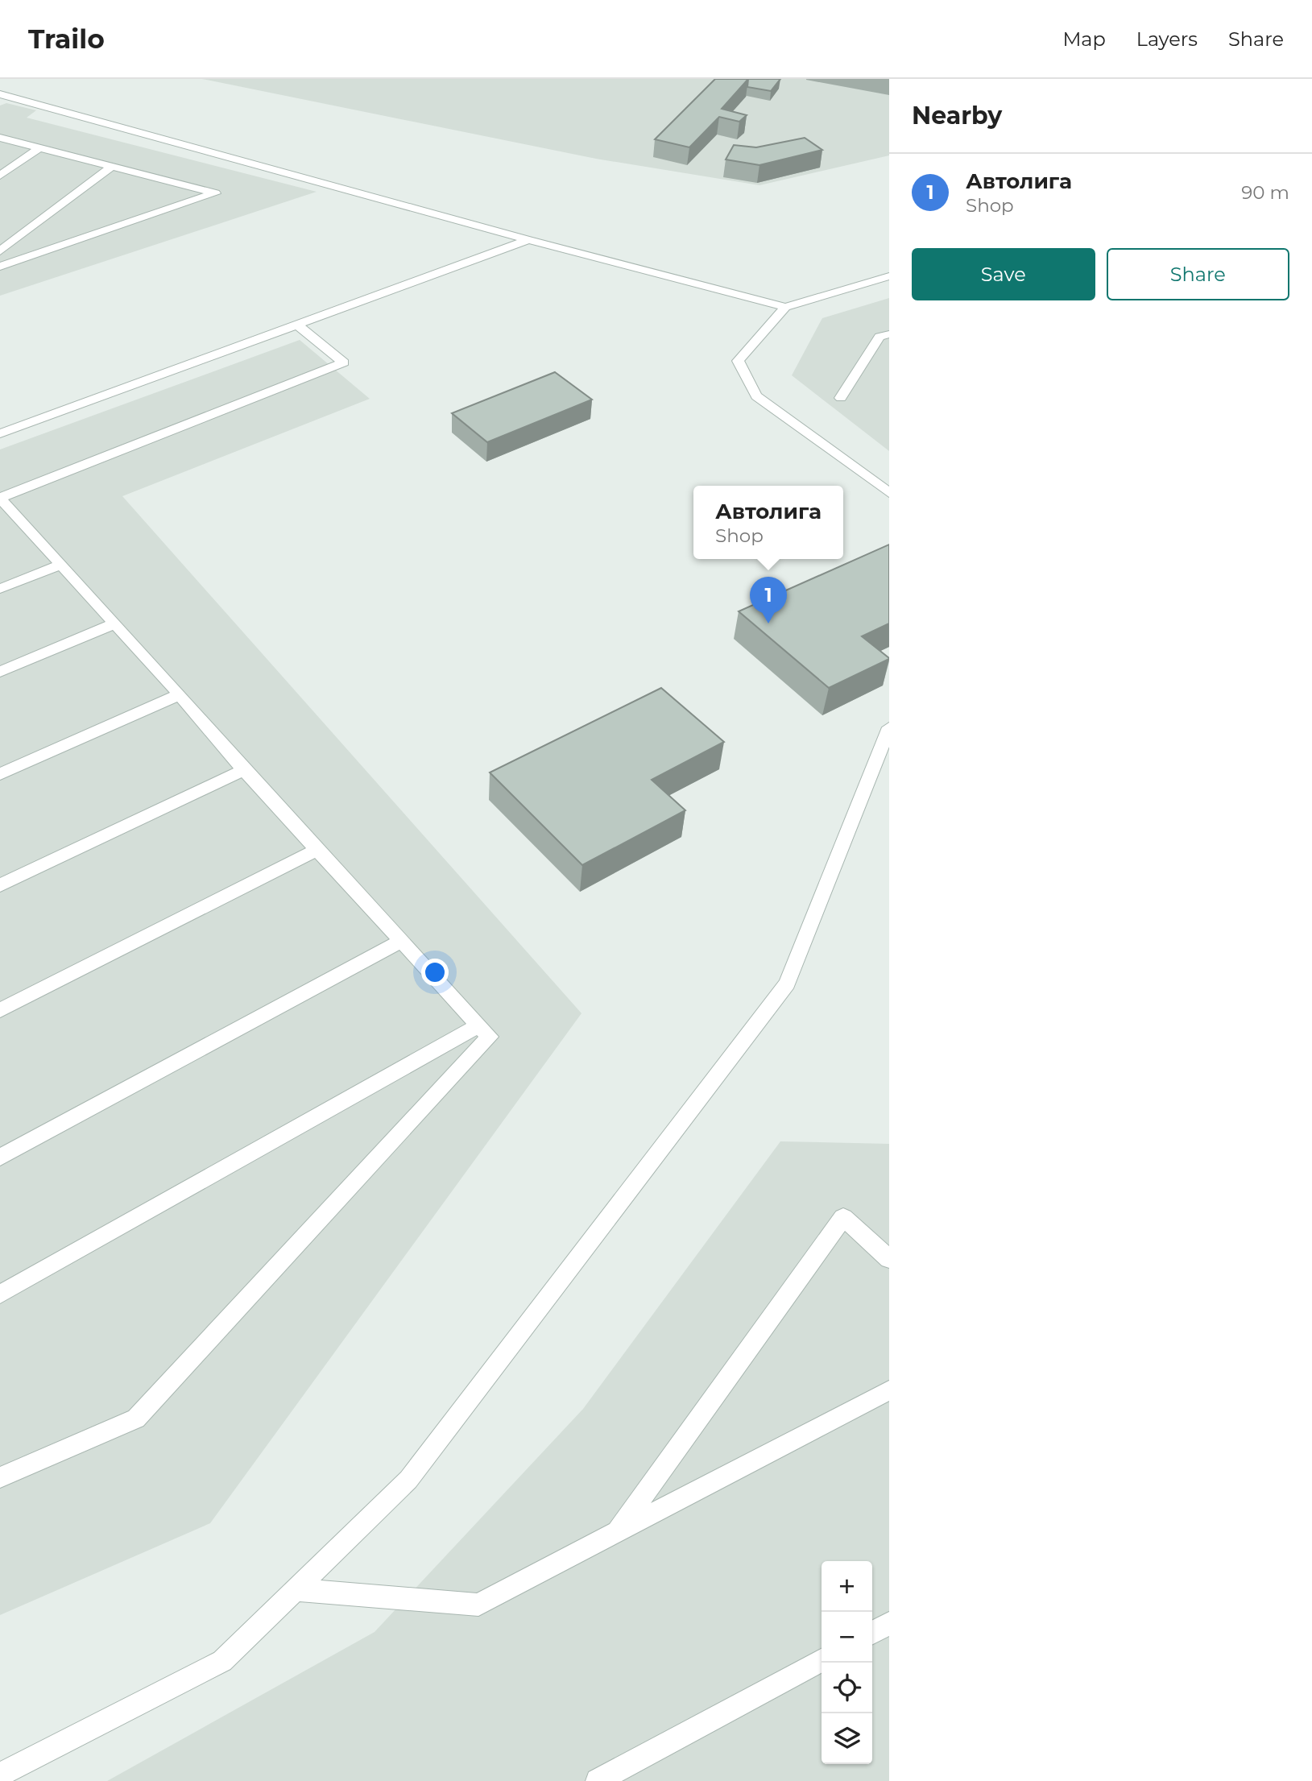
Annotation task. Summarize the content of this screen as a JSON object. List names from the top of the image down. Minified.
{"page":{"header":"Trailo","nav":["Map","Layers","Share"],"heading":"Nearby","list":[{"mark":"1","name":"Автолига","note":"Shop","value":"90 m"}],"buttons":["Save","Share"],"popup":["Автолига","Shop"],"pins":"1","map_buttons":["+","−"]}}
